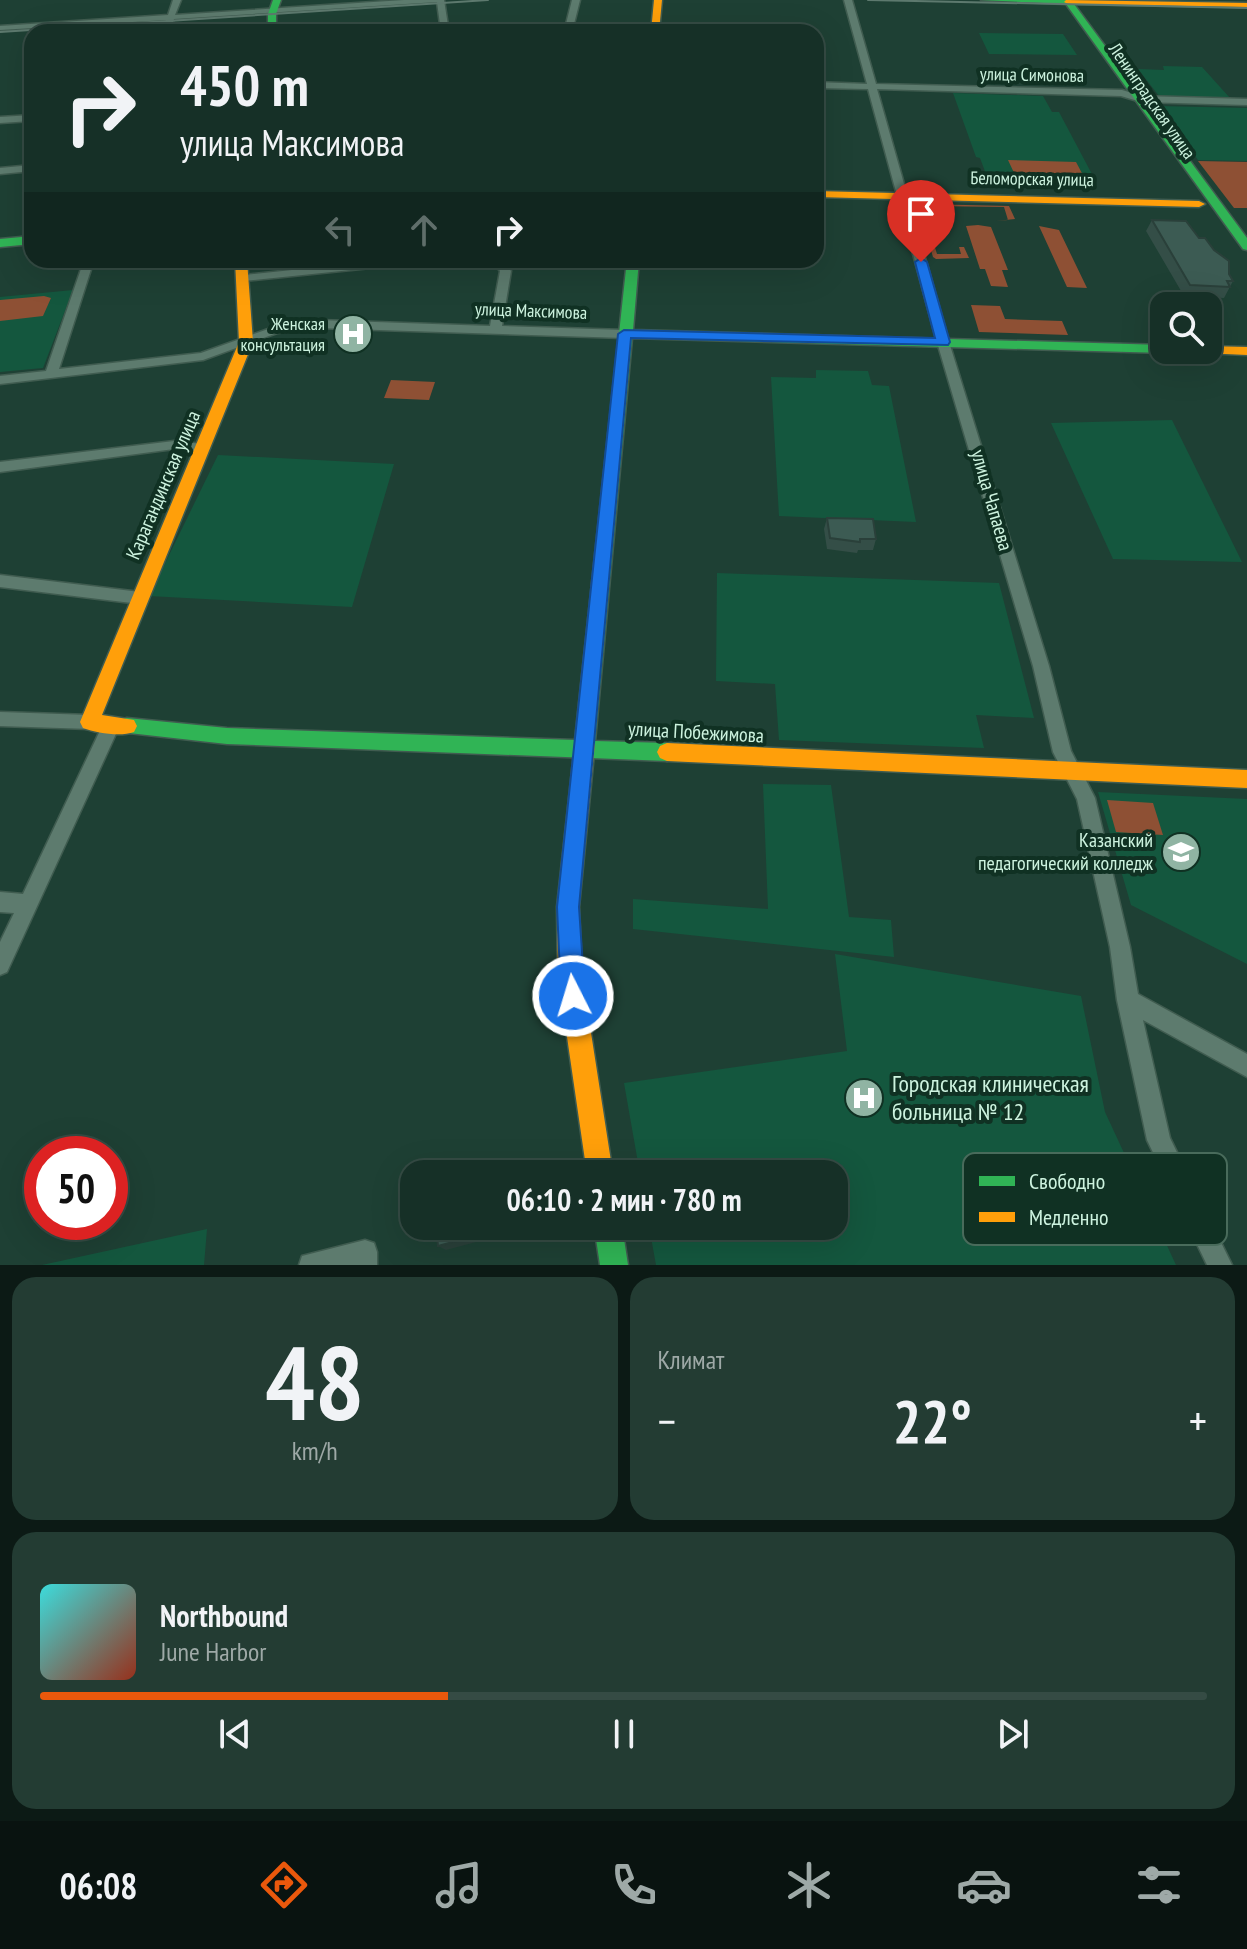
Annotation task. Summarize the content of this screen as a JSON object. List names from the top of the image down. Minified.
{"streets":{"main road":["Ленинградская улица","Беломорская улица","улица Максимова","Карагандинская улица","улица Побежимова"],"street":["улица Симонова","улица Чапаева"]},"crossings":[["улица Симонова","Ленинградская улица"],["улица Симонова","улица Чапаева"],["Ленинградская улица","Беломорская улица"],["Беломорская улица","улица Чапаева"],["улица Максимова","Карагандинская улица"],["улица Максимова","улица Чапаева"],["Карагандинская улица","улица Побежимова"],["улица Чапаева","улица Побежимова"]],"places":{"hospital":["Женская консультация","Городская клиническая больница № 12"],"school or university":["Казанский педагогический колледж"]},"legend":["Свободно","Медленно"],"page":{"turn":["450 m","улица Максимова"],"limit":"50","trip":"06:10 · 2 мин · 780 m","tile":[["48","km/h"],"Климат"],"heat":["−","22°","+"],"song":["Northbound","June Harbor"],"tabs":"06:08"}}
